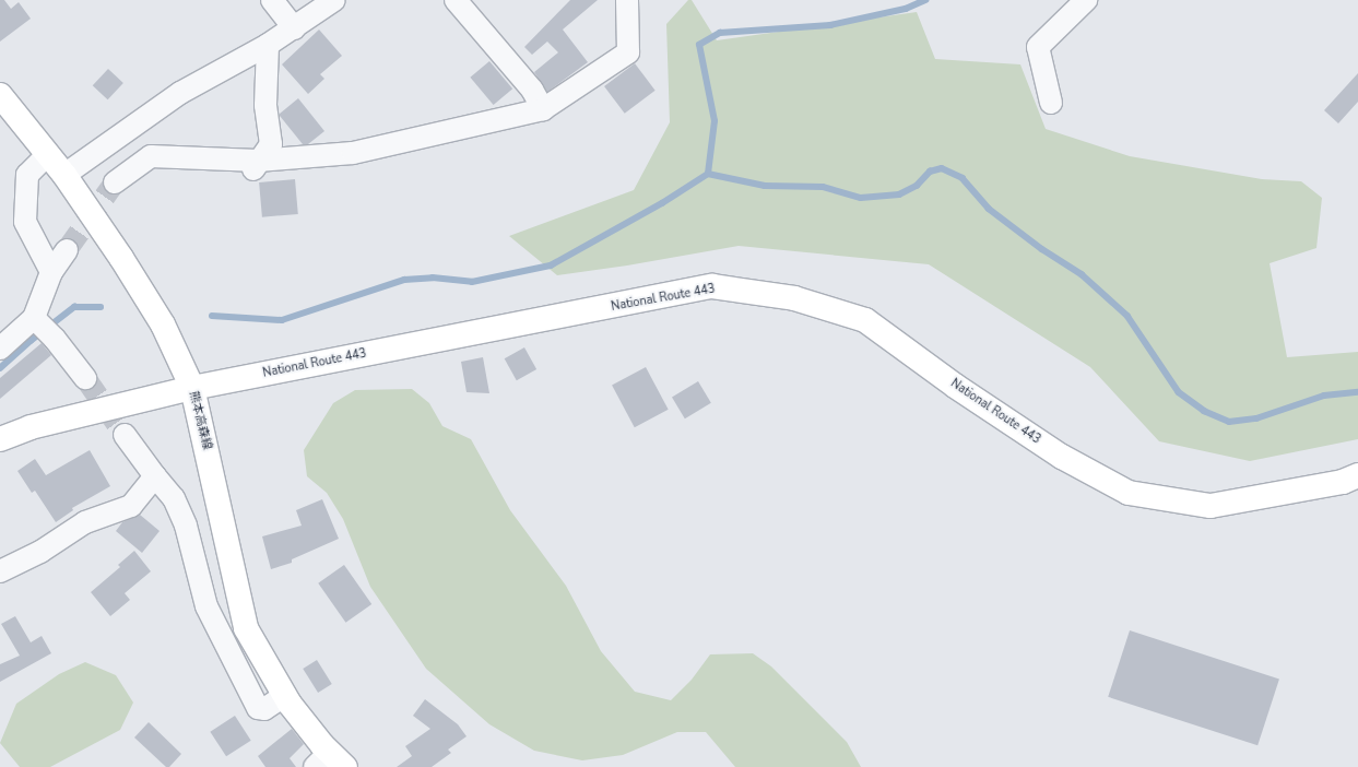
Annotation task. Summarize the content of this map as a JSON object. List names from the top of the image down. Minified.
{"streets":{"main road":["National Route 443","熊本高森線"]},"crossings":[["National Route 443","熊本高森線"]]}
